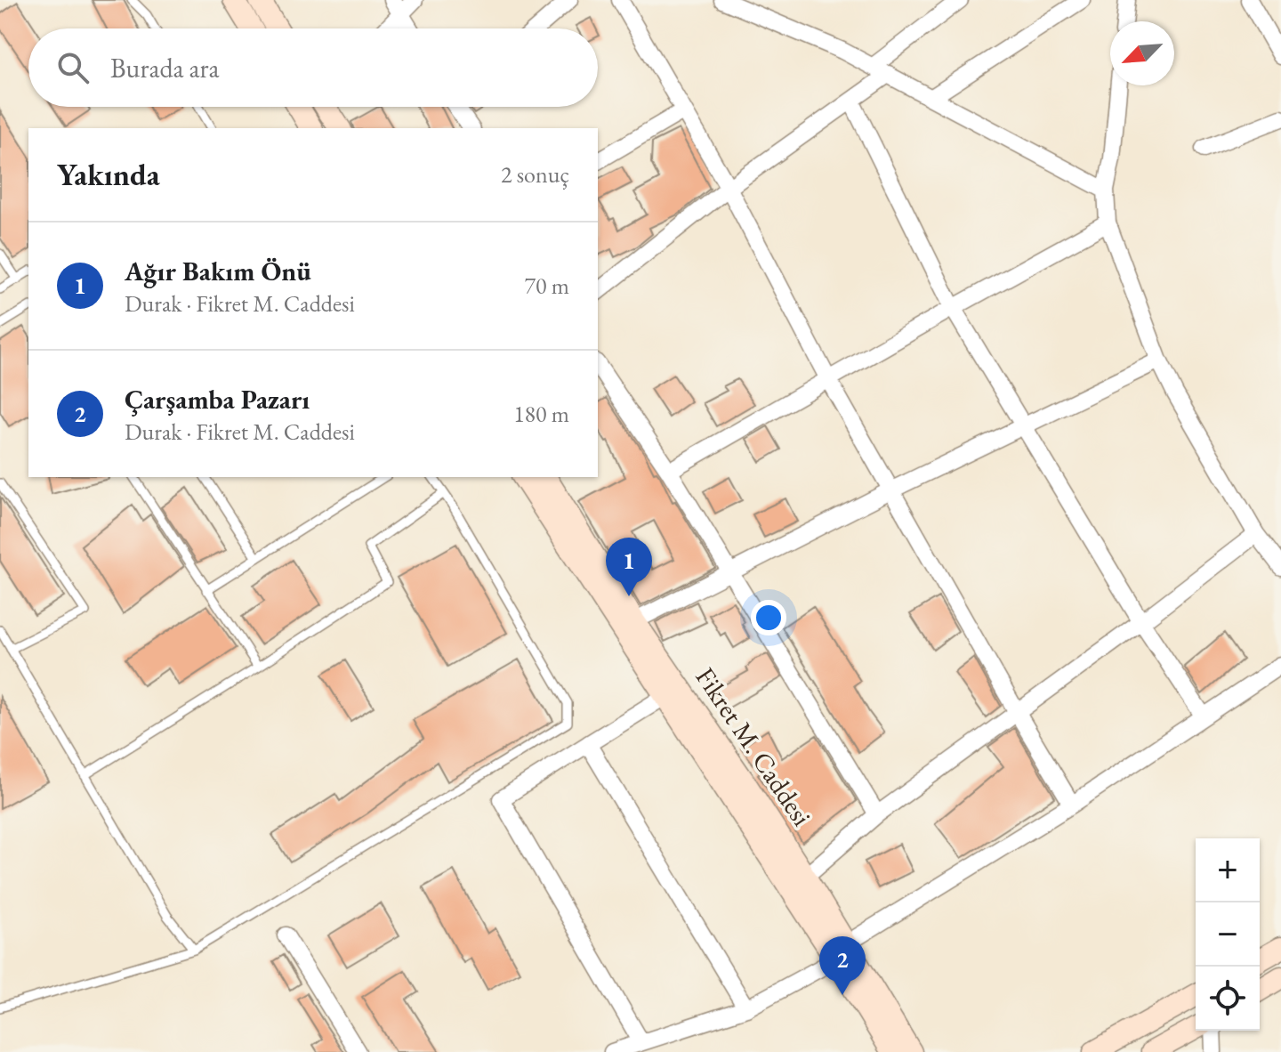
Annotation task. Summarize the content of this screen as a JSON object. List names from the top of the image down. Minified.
{"streets":{"main road":["Fikret M. Caddesi"]},"north":"bottom left","page":{"search":"Burada ara","heading":["Yakında","2 sonuç"],"list":[{"mark":"1","name":"Ağır Bakım Önü","note":"Durak · Fikret M. Caddesi","value":"70 m"},{"mark":"2","name":"Çarşamba Pazarı","note":"Durak · Fikret M. Caddesi","value":"180 m"}],"pins":["1","2"],"map_buttons":["+","−"]}}
